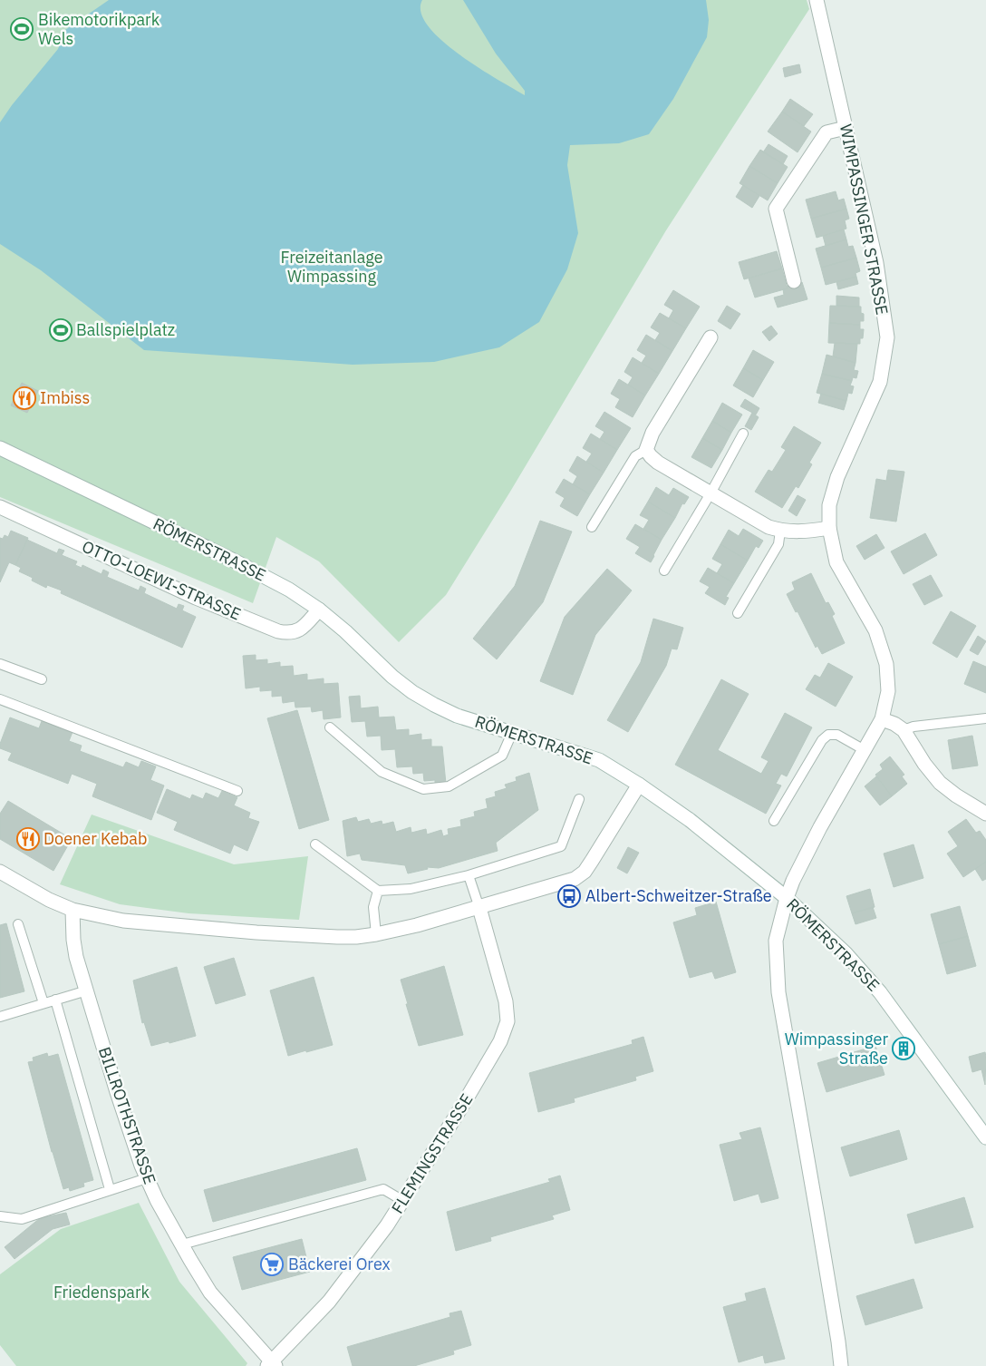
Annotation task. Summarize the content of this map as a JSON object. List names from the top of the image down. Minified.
{"streets":{"street":["WIMPASSINGER STRASSE","RÖMERSTRASSE","OTTO-LOEWI-STRASSE","BILLROTHSTRASSE","FLEMINGSTRASSE"]},"crossings":[["WIMPASSINGER STRASSE","RÖMERSTRASSE"],["RÖMERSTRASSE","OTTO-LOEWI-STRASSE"],["BILLROTHSTRASSE","FLEMINGSTRASSE"]],"parks":["Freizeitanlage Wimpassing","Friedenspark"],"places":{"sports":["Bikemotorikpark Wels","Ballspielplatz"],"restaurant":["Imbiss","Doener Kebab"],"bus stop":["Albert-Schweitzer-Straße"],"building":["Wimpassinger Straße"],"supermarket":["Bäckerei Orex"]}}
